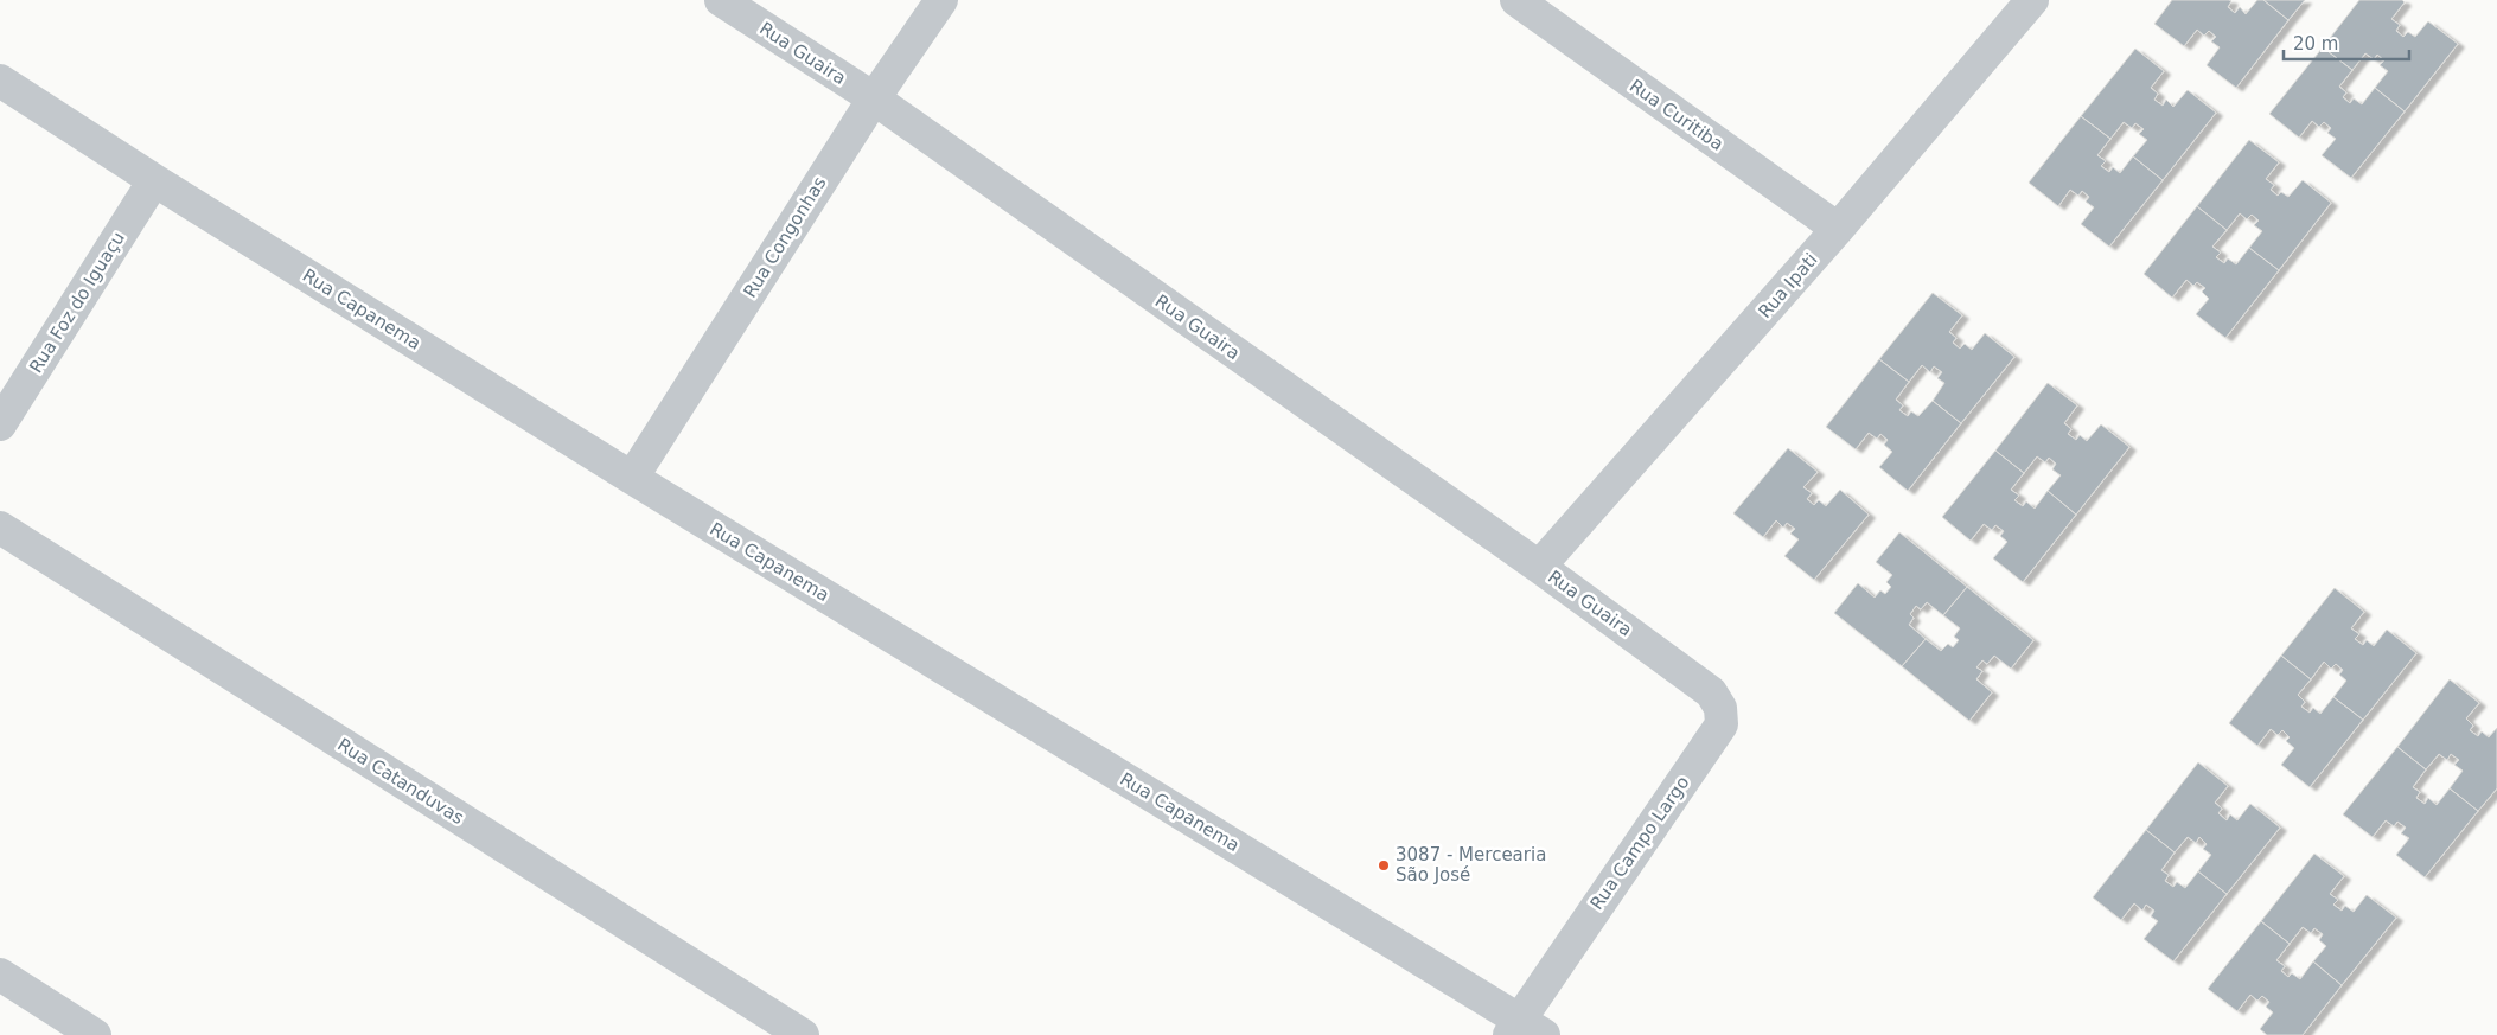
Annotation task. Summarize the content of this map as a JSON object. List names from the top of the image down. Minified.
{"streets":{"street":["Rua Guaira","Rua Curitiba","Rua Congonhas","Rua Ipati","Rua Foz do Iguaçu","Rua Capanema","Rua Catanduvas","Rua Campo Largo"]},"crossings":[["Rua Guaira","Rua Congonhas"],["Rua Guaira","Rua Ipati"],["Rua Guaira","Rua Campo Largo"],["Rua Curitiba","Rua Ipati"],["Rua Congonhas","Rua Capanema"],["Rua Foz do Iguaçu","Rua Capanema"],["Rua Capanema","Rua Campo Largo"]],"places":["3087 - Mercearia São José"],"scale_bar":"20 m"}
